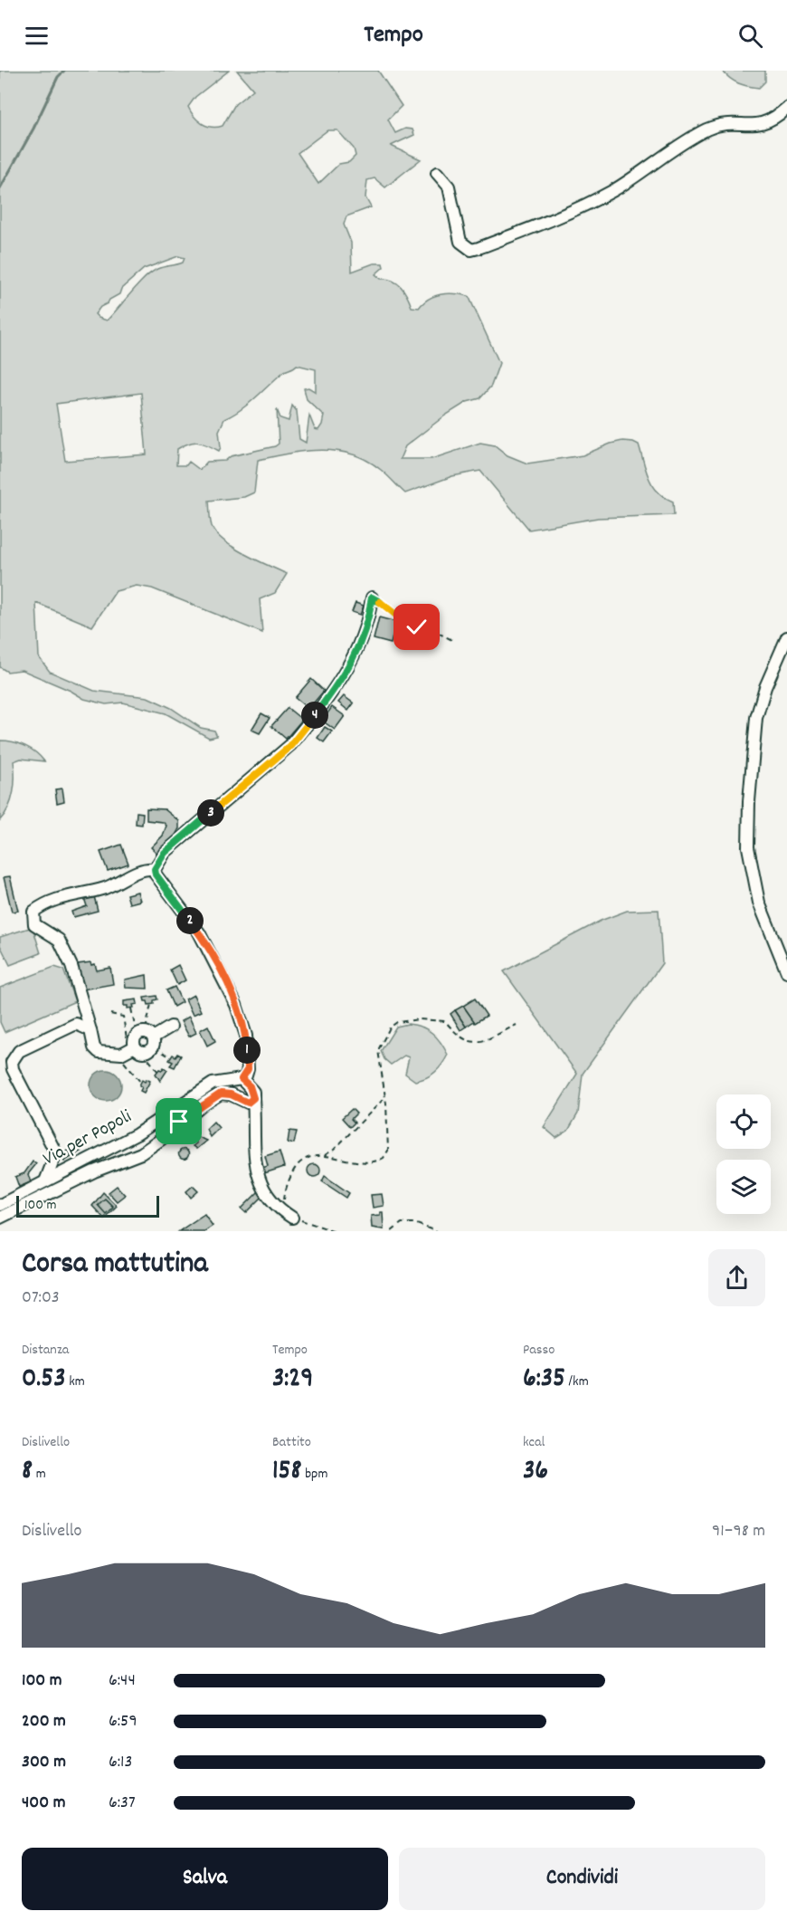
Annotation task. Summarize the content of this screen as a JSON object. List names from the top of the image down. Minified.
{"streets":{"street":["Via per Popoli"]},"scale_bar":"100 m","page":{"header":"Tempo","pins":["4","3","2","1"],"scale":"100 m","heading":["Corsa mattutina","07:03"],"stats":[["Distanza","0.53 km"],["Tempo","3:29"],["Passo","6:35 /km"],["Dislivello","8 m"],["Battito","158 bpm"],["kcal","36"]],"chart":["Dislivello","91–98 m"],"list":[{"name":"100 m","note":"6:44"},{"name":"200 m","note":"6:59"},{"name":"300 m","note":"6:13"},{"name":"400 m","note":"6:37"}],"buttons":["Salva","Condividi"]}}
